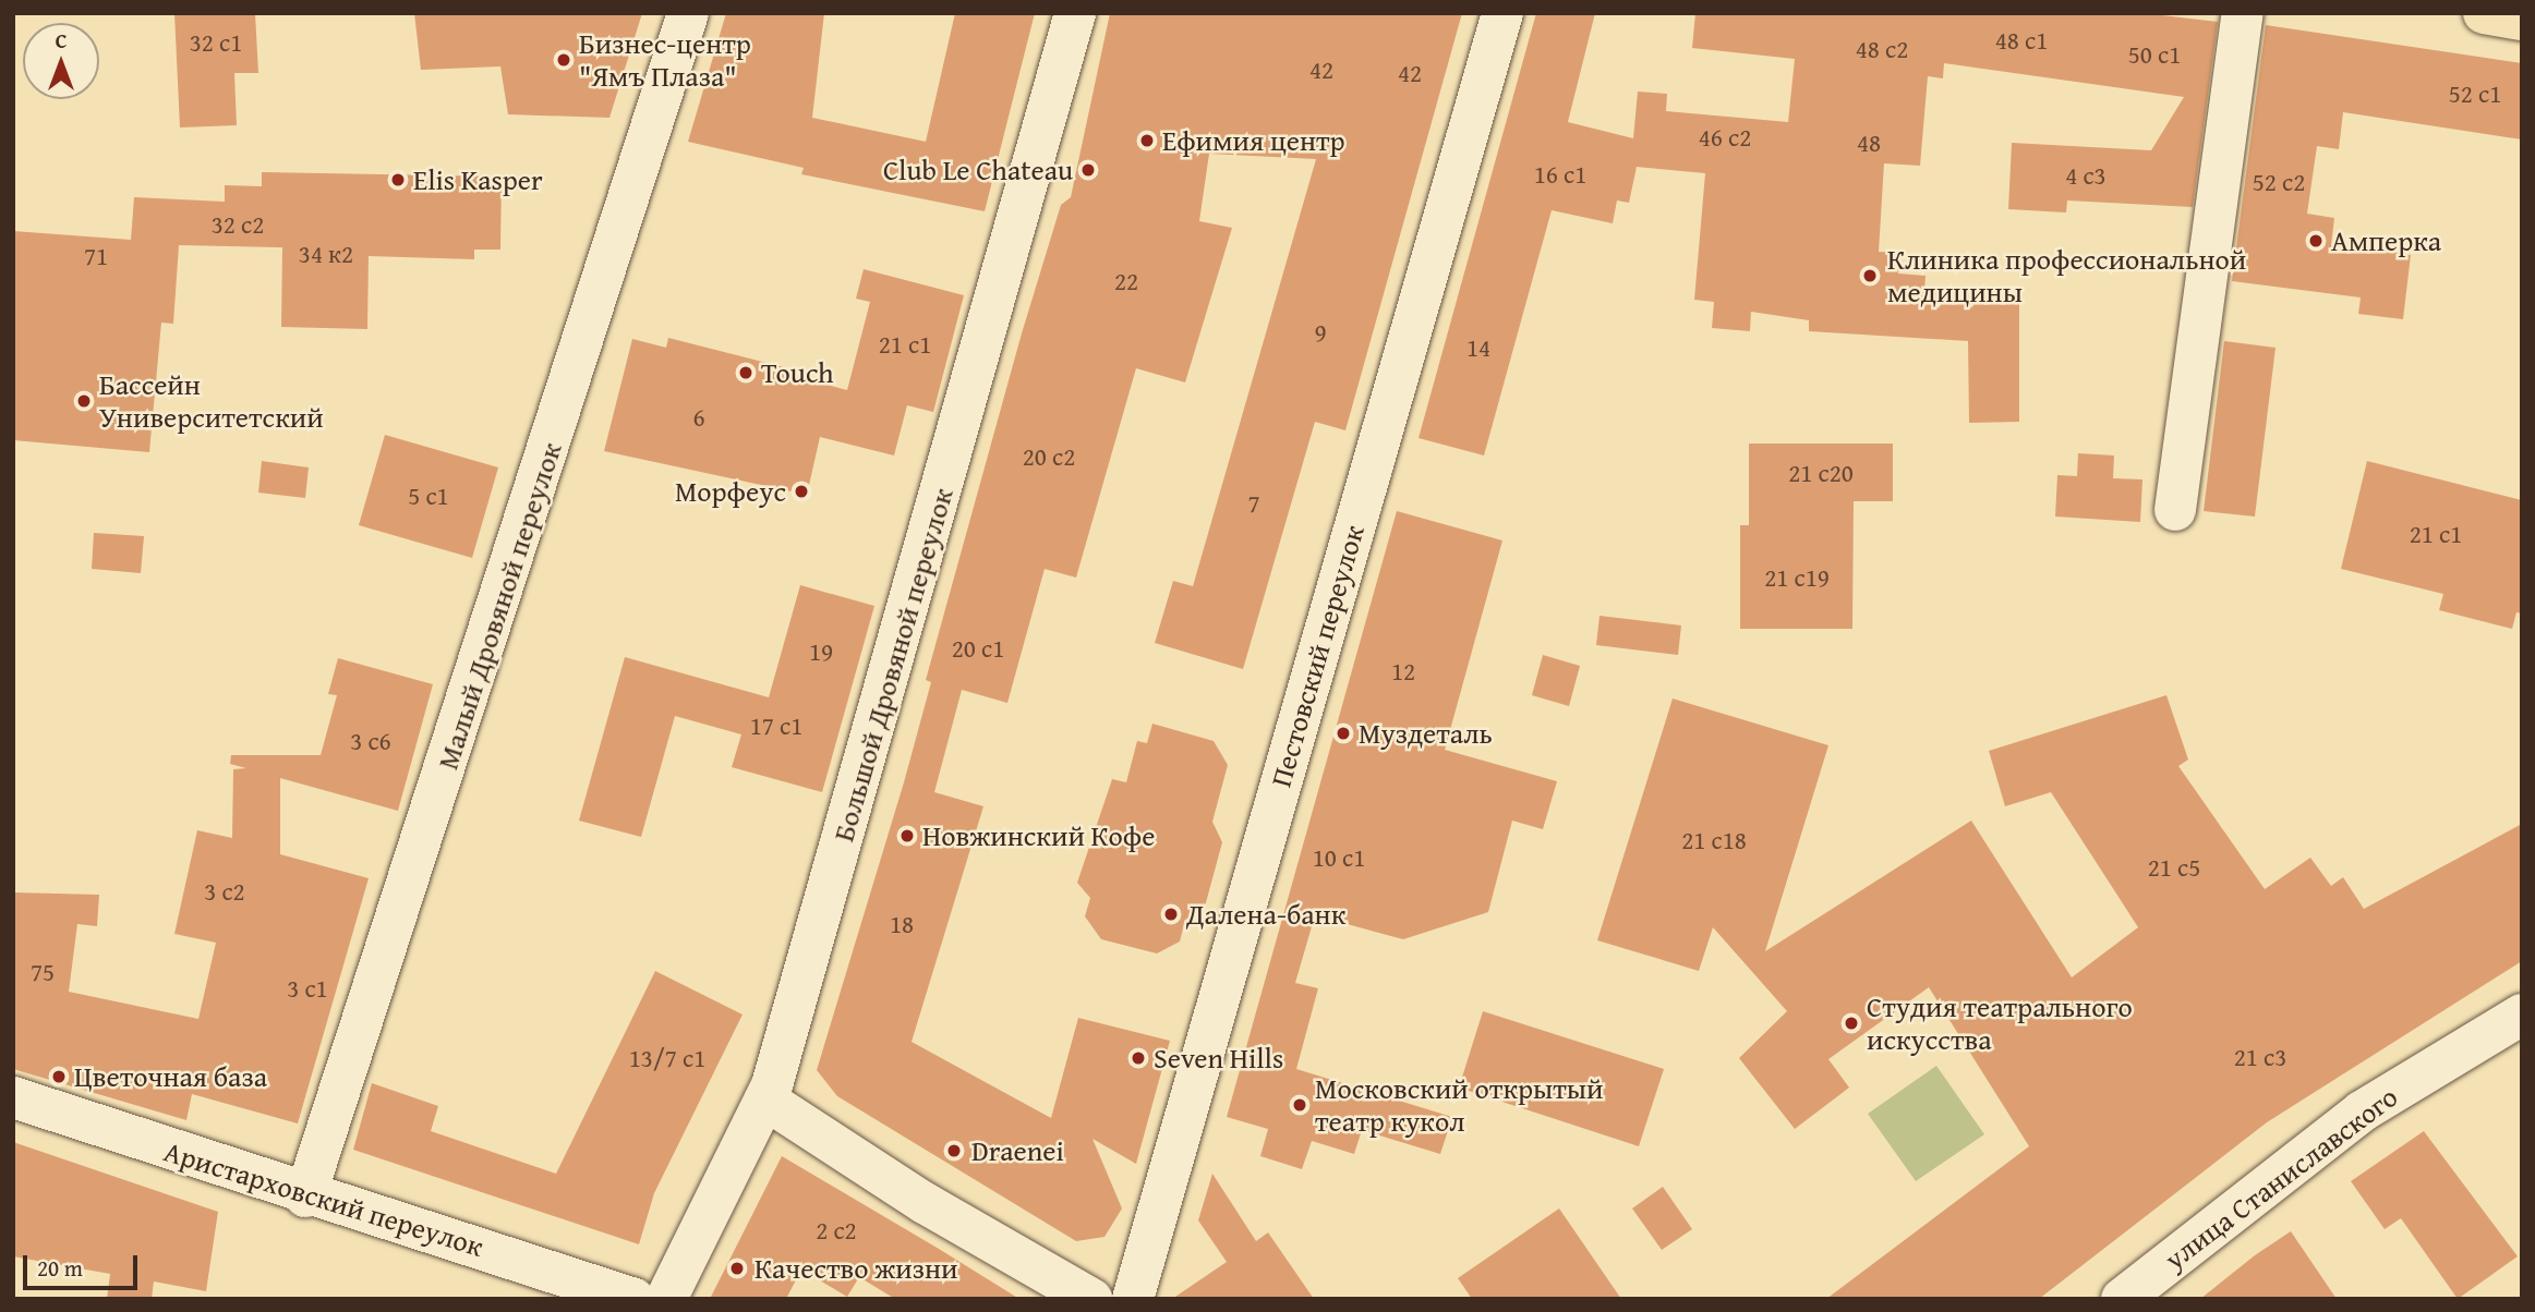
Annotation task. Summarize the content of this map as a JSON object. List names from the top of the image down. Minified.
{"streets":{"street":["Малый Дровяной переулок","Пестовский переулок","Большой Дровяной переулок","улица Станиславского","Аристарховский переулок"]},"crossings":[["Малый Дровяной переулок","Аристарховский переулок"]],"places":["Бизнес-центр \"Ямъ Плаза\"","Ефимия центр","Club Le Chateau","Elis Kasper","Амперка","Клиника профессиональной медицины","Touch","Бассейн Университетский","Морфеус","Муздеталь","Новжинский Кофе","Далена-банк","Студия театрального искусства","Seven Hills","Цветочная база","Московский открытый театр кукол","Draenei","Качество жизни"],"house_numbers":["48 с1","32 с1","48 с2","50 с1","42","42","52 с1","46 с2","48","16 с1","4 с3","52 с2","32 с2","34 к2","71","22","9","21 с1","14","6","20 с2","21 с20","5 с1","7","21 с1","21 с19","20 с1","19","12","17 с1","3 с6","21 с18","10 с1","21 с5","3 с2","18","75","3 с1","21 с3","13/7 с1","2 с2"],"scale_bar":"20 m","north":"top"}
